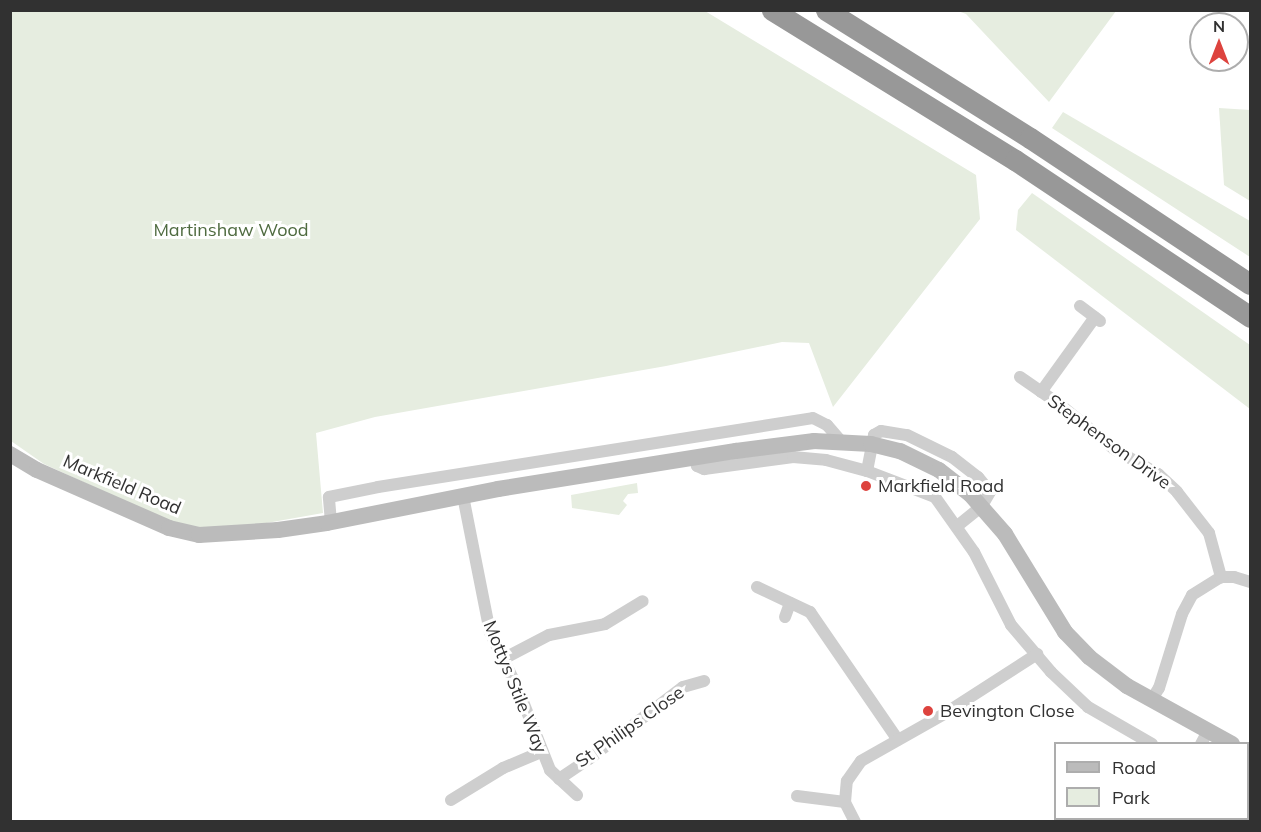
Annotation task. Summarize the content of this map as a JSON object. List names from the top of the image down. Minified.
{"streets":{"street":["Stephenson Drive","Markfield Road","Mottys Stile Way","St Philips Close"]},"crossings":[["Markfield Road","Mottys Stile Way"],["Mottys Stile Way","St Philips Close"]],"parks":["Martinshaw Wood"],"places":["Markfield Road","Bevington Close"],"legend":["Road","Park"],"north":"top"}
